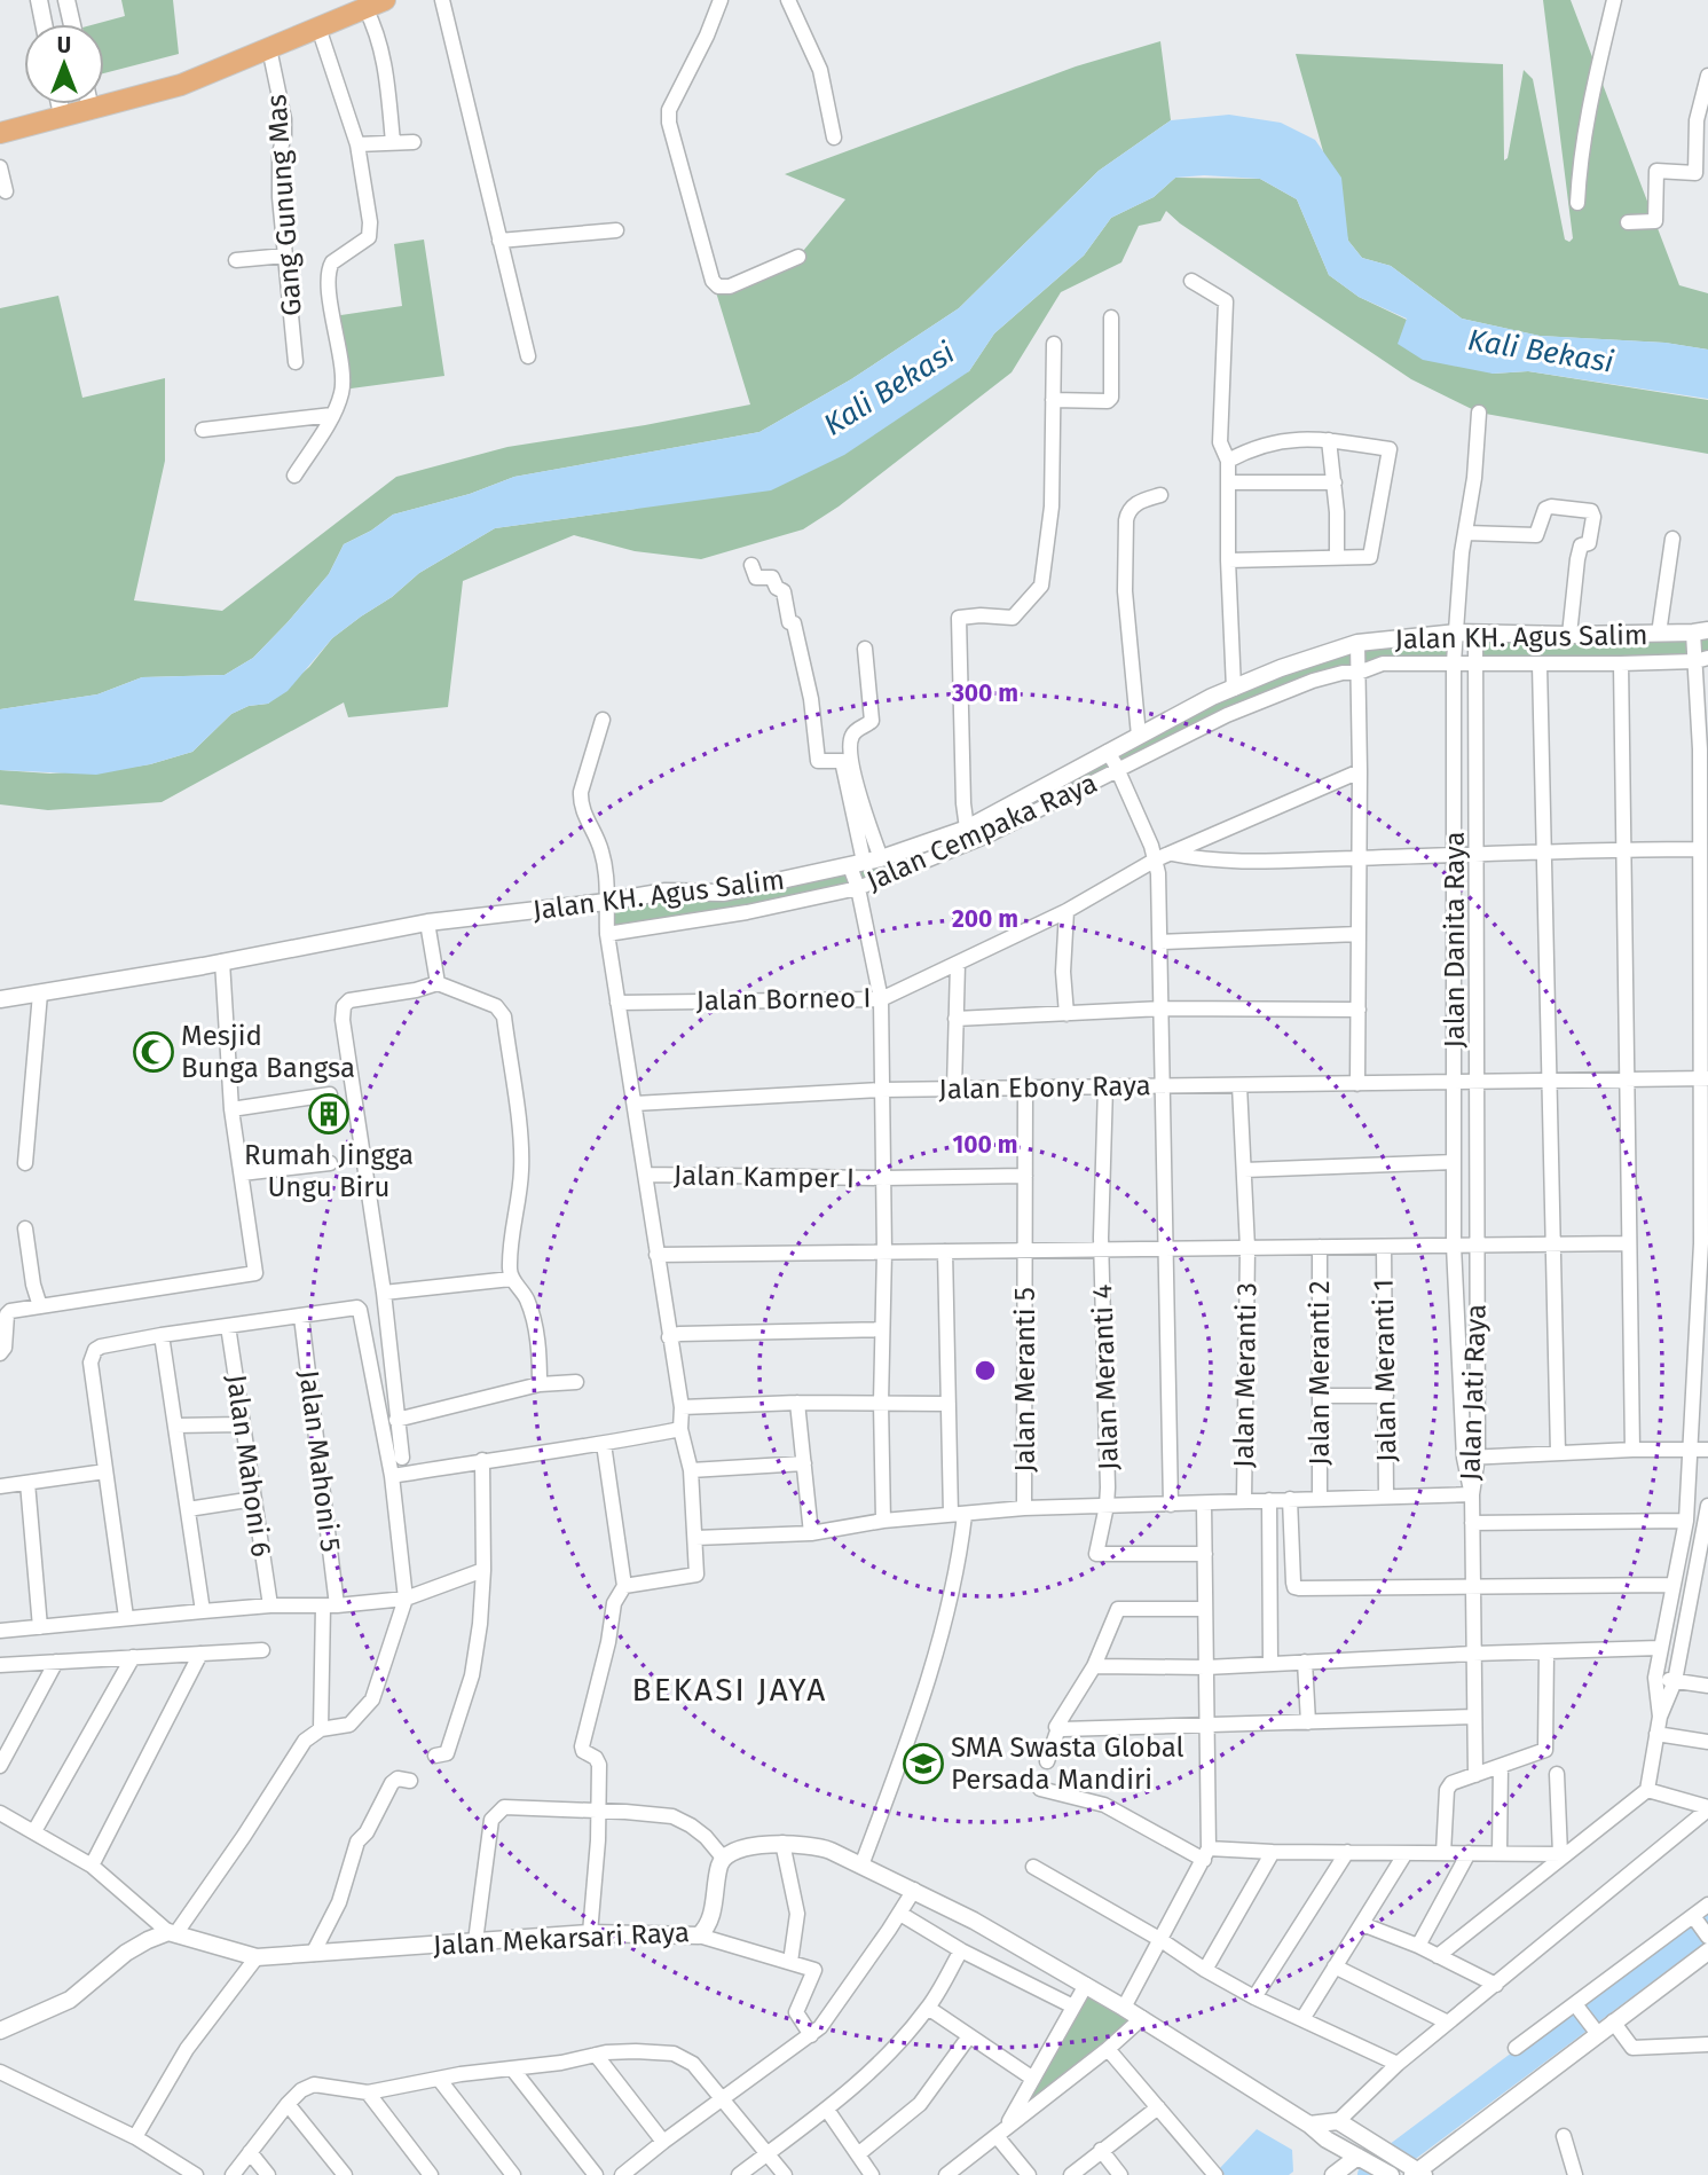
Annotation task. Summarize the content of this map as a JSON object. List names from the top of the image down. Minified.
{"streets":{"street":["Gang Gunung Mas","Jalan KH. Agus Salim","Jalan Cempaka Raya","Jalan Danita Raya","Jalan Borneo I","Jalan Ebony Raya","Jalan Kamper I","Jalan Meranti 1","Jalan Meranti 2","Jalan Meranti 3","Jalan Meranti 4","Jalan Meranti 5","Jalan Jati Raya","Jalan Mahoni 5","Jalan Mahoni 6","Jalan Mekarsari Raya"]},"crossings":[["Jalan KH. Agus Salim","Jalan Danita Raya"],["Jalan Cempaka Raya","Jalan Danita Raya"],["Jalan Danita Raya","Jalan Ebony Raya"],["Jalan Danita Raya","Jalan Jati Raya"],["Jalan Ebony Raya","Jalan Meranti 3"],["Jalan Ebony Raya","Jalan Meranti 4"],["Jalan Ebony Raya","Jalan Meranti 5"],["Jalan Kamper I","Jalan Meranti 5"]],"districts":["BEKASI JAYA"],"water":["Kali Bekasi"],"places":{"mosque":["Mesjid Bunga Bangsa"],"building":["Rumah Jingga Ungu Biru"],"school or university":["SMA Swasta Global Persada Mandiri"]},"north":"top","rings":["300 m","200 m","100 m"]}
